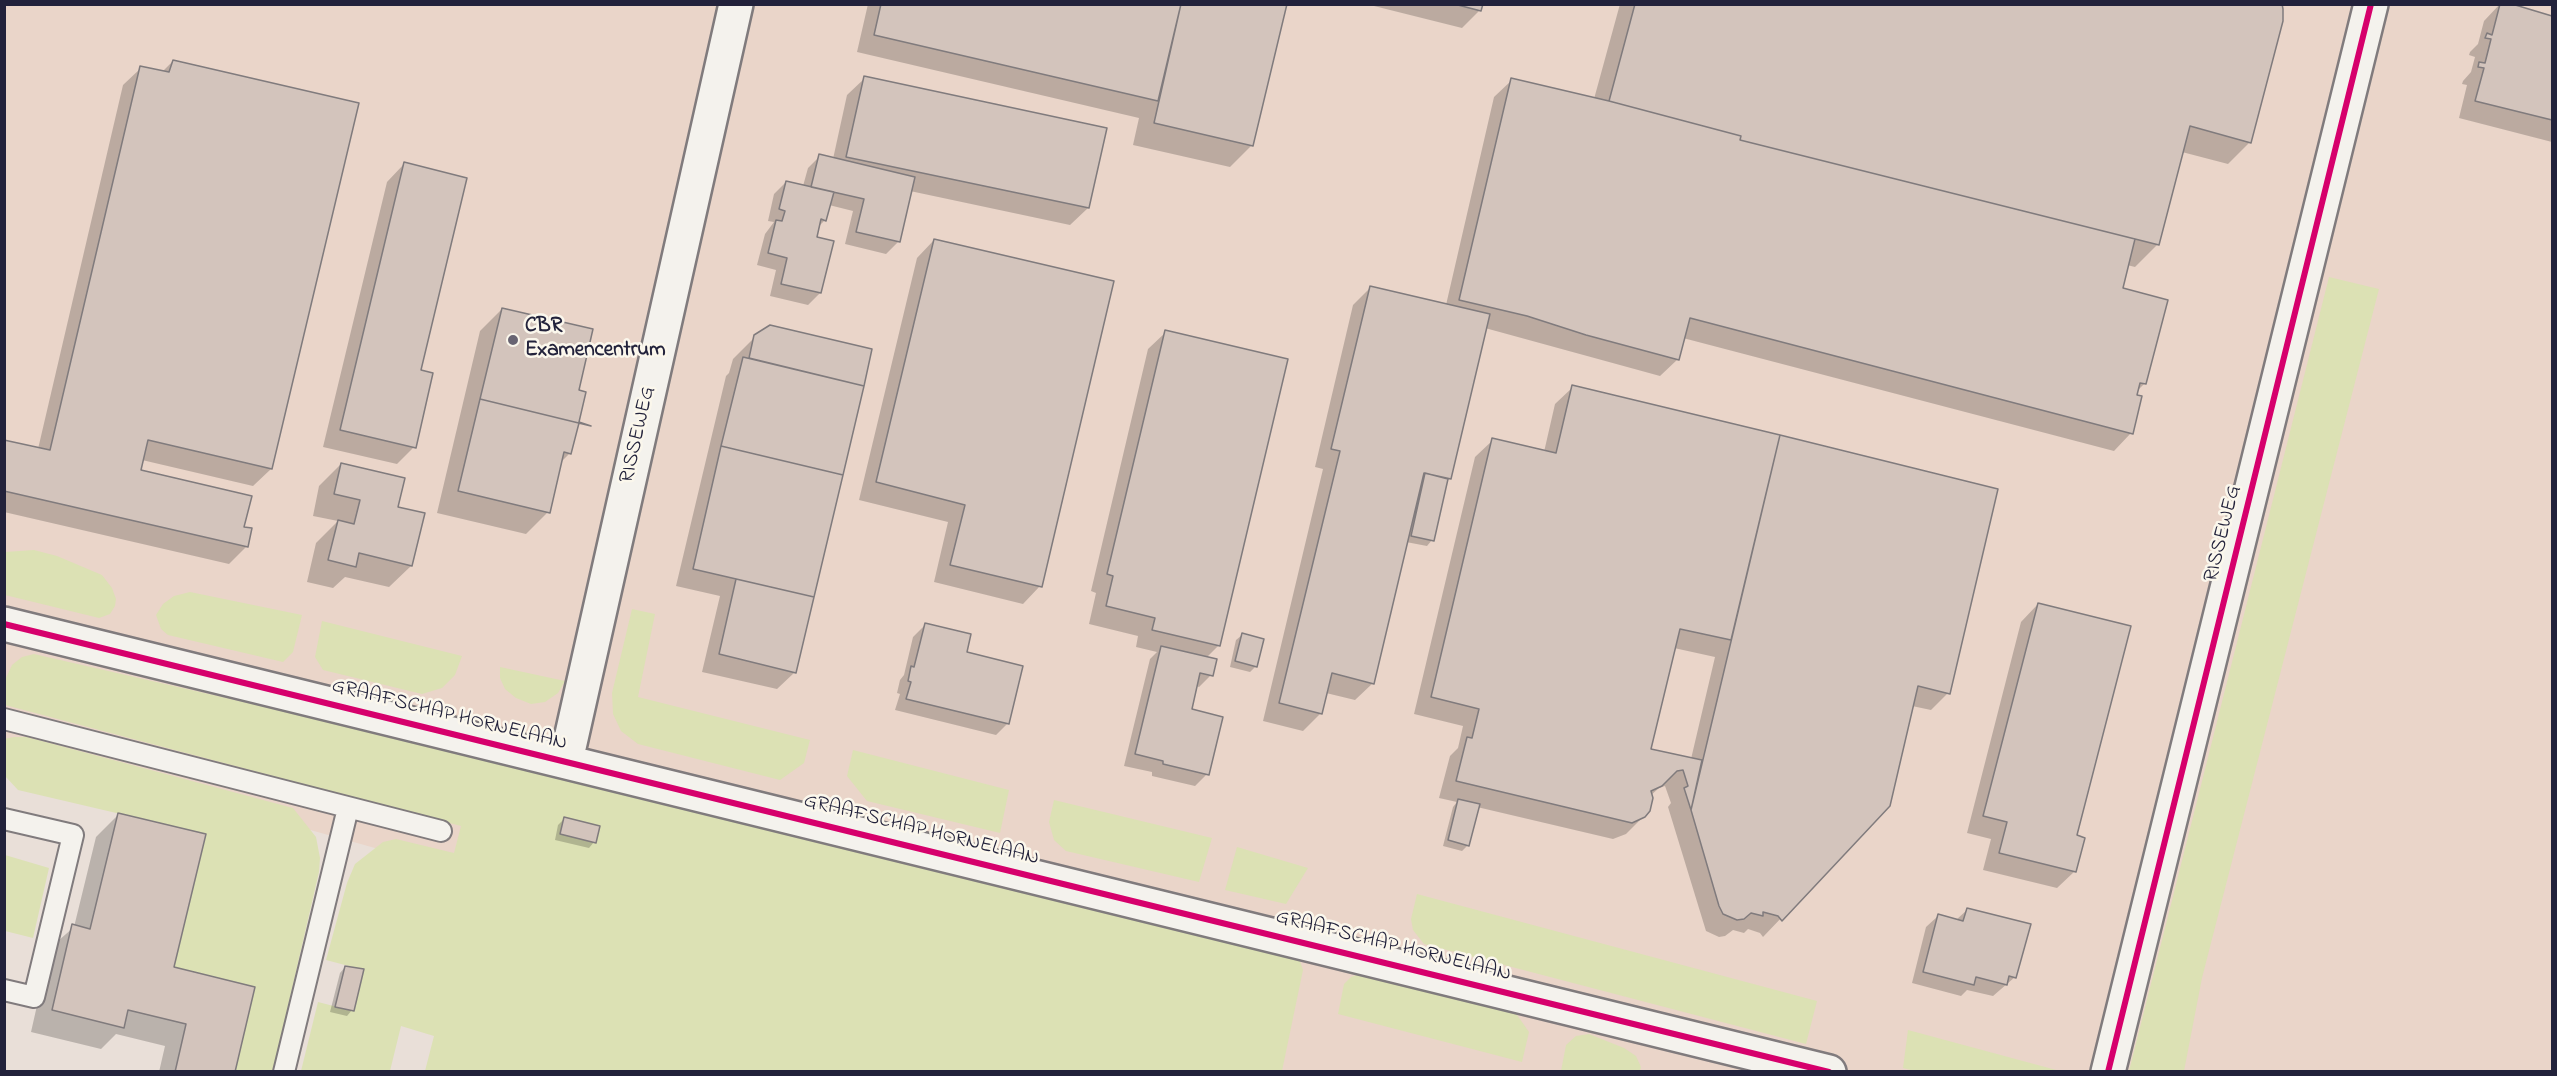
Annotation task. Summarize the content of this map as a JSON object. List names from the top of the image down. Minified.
{"streets":{"street":["RISSEWEG","GRAAFSCHAP HORNELAAN"]},"crossings":[["RISSEWEG","GRAAFSCHAP HORNELAAN"]],"places":["CBR Examencentrum"]}
